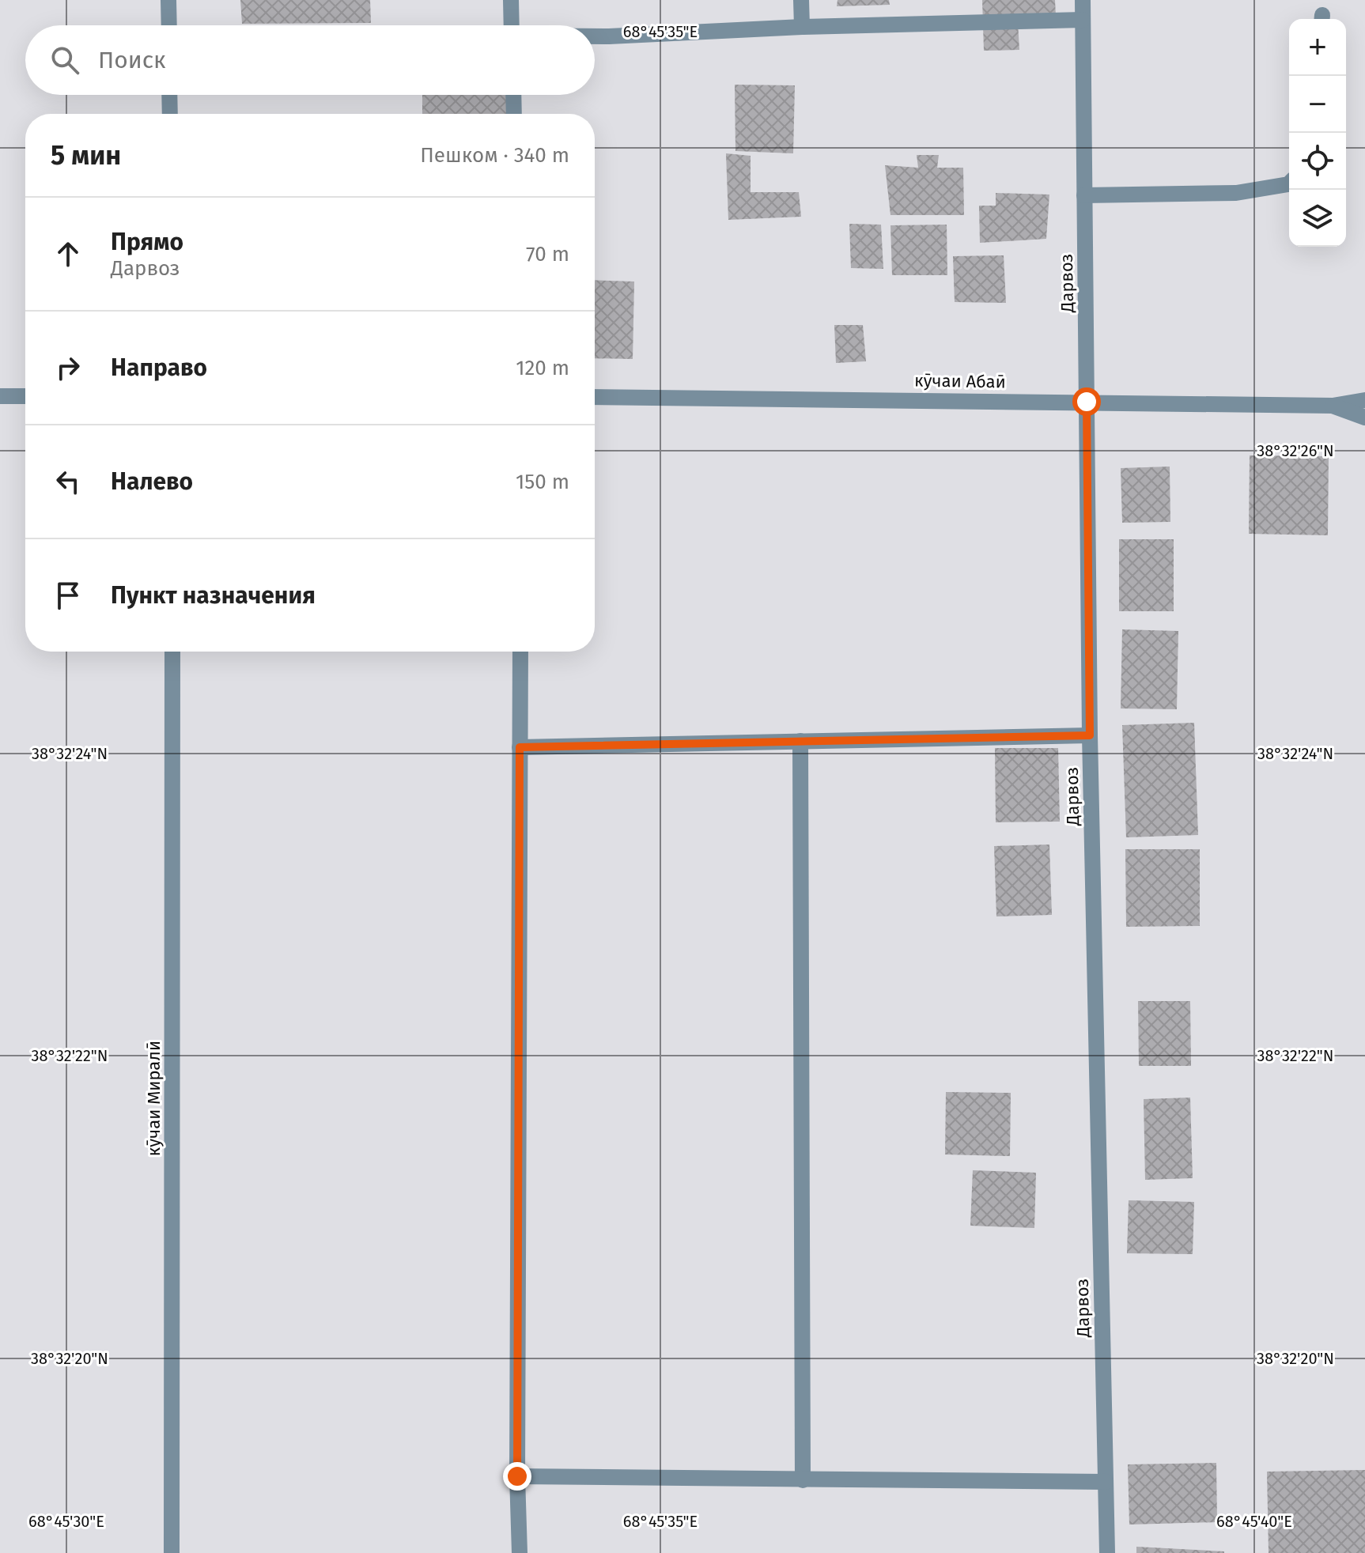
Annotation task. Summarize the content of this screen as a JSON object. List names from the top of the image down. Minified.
{"streets":{"street":["Дарвоз","кӯчаи Абаӣ","кӯчаи Миралӣ"]},"crossings":[["Дарвоз","кӯчаи Абаӣ"]],"page":{"map_buttons":["+","−"],"search":"Поиск","heading":["5 мин","Пешком · 340 m"],"list":[["Прямо","Дарвоз","70 m"],["Направо","120 m"],["Налево","150 m"],"Пункт назначения"]},"coordinates":["68°45'35\"E","38°32'26\"N","38°32'24\"N","38°32'22\"N","38°32'20\"N","68°45'30\"E","68°45'40\"E"]}
